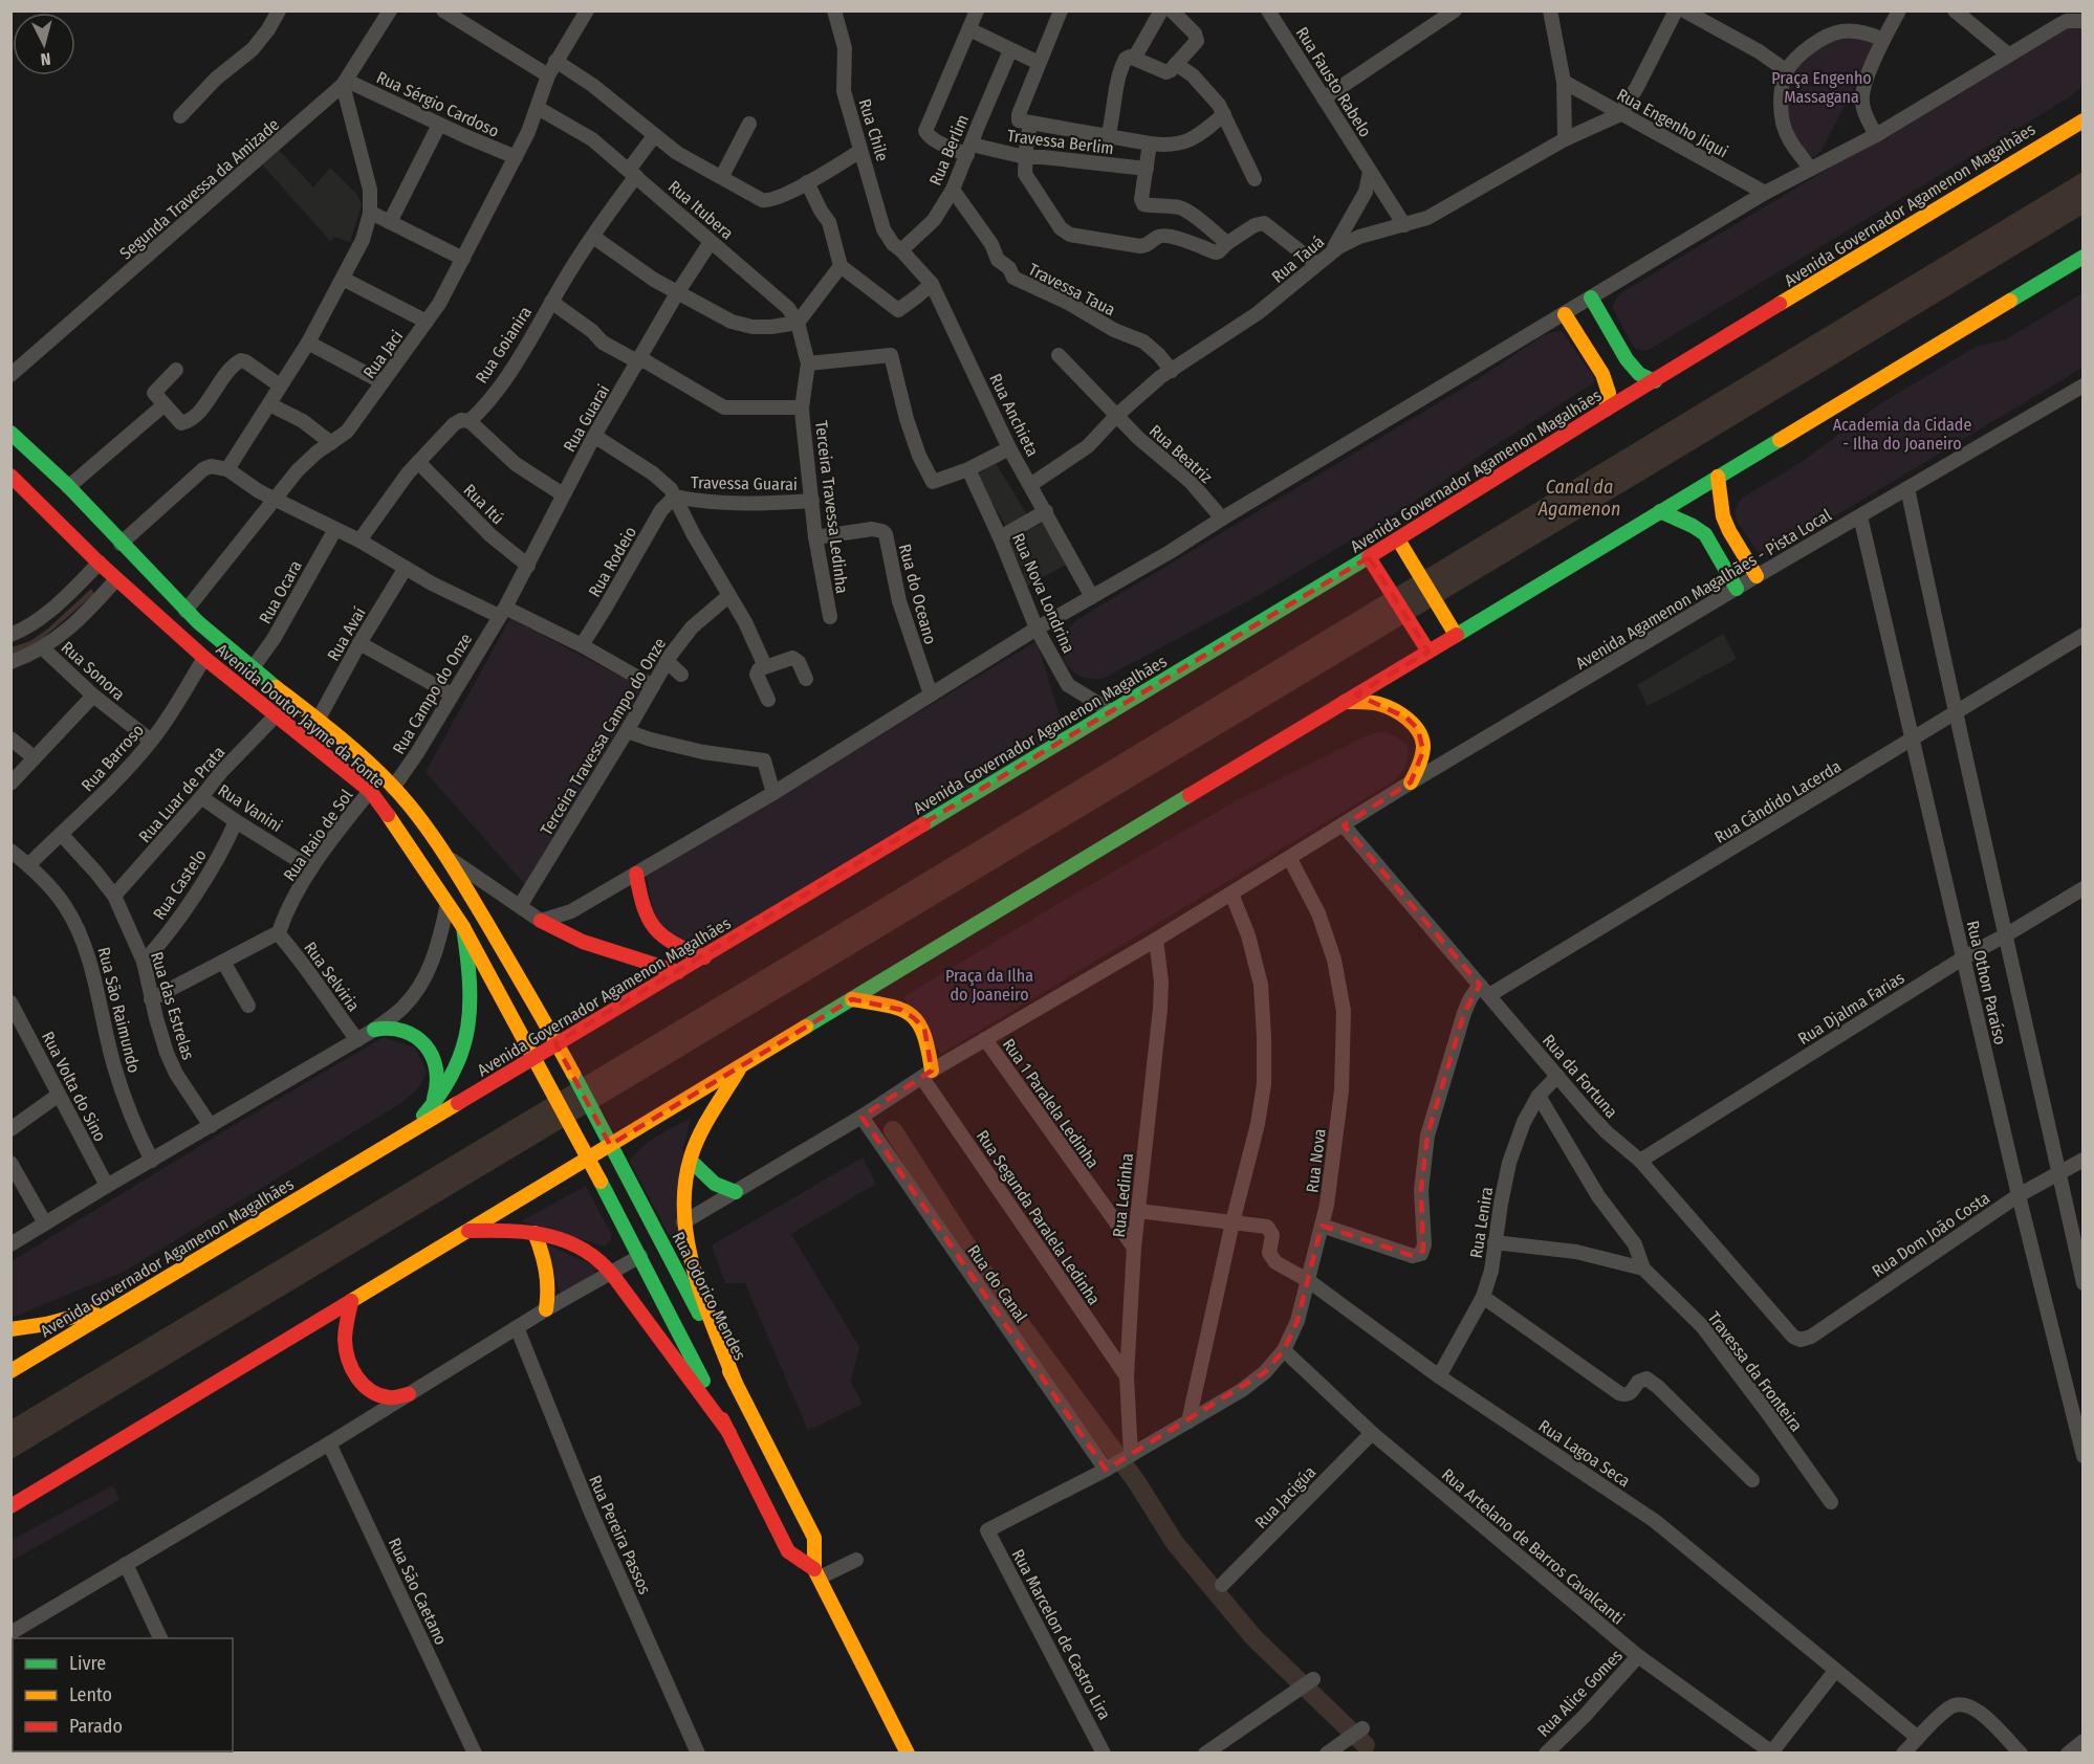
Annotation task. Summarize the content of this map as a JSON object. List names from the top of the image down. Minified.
{"streets":{"main road":["Avenida Governador Agamenon Magalhães","Avenida Doutor Jayme da Fonte","Rua Odorico Mendes"],"street":["Rua Fausto Rabelo","Rua Sérgio Cardoso","Rua Engenho Jiqui","Rua Chile","Travessa Berlim","Rua Berlim","Segunda Travessa da Amizade","Rua Itubera","Rua Tauá","Travessa Taua","Rua Goianira","Rua Jaci","Rua Anchieta","Rua Guarai","Rua Beatriz","Travessa Guarai","Rua Itú","Terceira Travessa Ledinha","Rua Rodeio","Avenida Agamenon Magalhães - Pista Local","Rua Ocara","Rua Nova Londrina","Rua do Oceano","Rua Avaí","Rua Sonora","Rua Campo do Onze","Terceira Travessa Campo do Onze","Rua Barroso","Rua Luar de Prata","Rua Cândido Lacerda","Rua Vanini","Rua Raio de Sol","Rua Castelo","Rua Selviria","Rua Othon Paraíso","Rua das Estrelas","Rua Djalma Farias","Rua São Raimundo","Rua da Fortuna","Rua Volta do Sino","Rua 1 Paralela Ledinha","Rua Nova","Rua Ledinha","Rua Segunda Paralela Ledinha","Rua Lenira","Rua Dom João Costa","Rua do Canal","Travessa da Fronteira","Rua Lagoa Seca","Rua Jacigúa","Rua Pereira Passos","Rua Artelano de Barros Cavalcanti","Rua São Caetano","Rua Marcelon de Castro Lira","Rua Alice Gomes"]},"crossings":[["Rua Fausto Rabelo","Rua Tauá"],["Rua Sérgio Cardoso","Segunda Travessa da Amizade"],["Rua Sérgio Cardoso","Rua Jaci"],["Rua Engenho Jiqui","Rua Tauá"],["Rua Chile","Rua Berlim"],["Rua Chile","Rua Anchieta"],["Travessa Berlim","Rua Berlim"],["Rua Berlim","Travessa Taua"],["Rua Berlim","Rua Anchieta"],["Avenida Governador Agamenon Magalhães","Rua Nova Londrina"],["Avenida Governador Agamenon Magalhães","Avenida Doutor Jayme da Fonte"],["Avenida Governador Agamenon Magalhães","Rua Odorico Mendes"],["Rua Itubera","Rua Goianira"],["Rua Itubera","Rua Jaci"],["Rua Itubera","Rua Guarai"],["Rua Itubera","Terceira Travessa Ledinha"],["Rua Tauá","Travessa Taua"],["Rua Tauá","Rua Anchieta"],["Rua Tauá","Rua Beatriz"],["Rua Goianira","Rua Itú"],["Rua Jaci","Avenida Doutor Jayme da Fonte"],["Rua Guarai","Rua Itú"],["Rua Guarai","Rua Campo do Onze"],["Travessa Guarai","Terceira Travessa Ledinha"],["Travessa Guarai","Rua Rodeio"],["Terceira Travessa Ledinha","Rua do Oceano"],["Avenida Agamenon Magalhães - Pista Local","Rua Othon Paraíso"],["Avenida Agamenon Magalhães - Pista Local","Rua da Fortuna"],["Rua Ocara","Avenida Doutor Jayme da Fonte"],["Rua Avaí","Avenida Doutor Jayme da Fonte"],["Rua Sonora","Rua Barroso"],["Rua Campo do Onze","Avenida Doutor Jayme da Fonte"],["Avenida Doutor Jayme da Fonte","Terceira Travessa Campo do Onze"],["Avenida Doutor Jayme da Fonte","Rua Barroso"],["Avenida Doutor Jayme da Fonte","Rua Luar de Prata"],["Avenida Doutor Jayme da Fonte","Rua Raio de Sol"],["Avenida Doutor Jayme da Fonte","Rua Odorico Mendes"],["Rua Barroso","Rua das Estrelas"],["Rua Barroso","Rua São Raimundo"],["Rua Luar de Prata","Rua Vanini"],["Rua Luar de Prata","Rua das Estrelas"],["Rua Cândido Lacerda","Rua Othon Paraíso"],["Rua Cândido Lacerda","Rua da Fortuna"],["Rua Vanini","Rua Raio de Sol"],["Rua Vanini","Rua Castelo"],["Rua Raio de Sol","Rua Selviria"],["Rua Castelo","Rua das Estrelas"],["Rua Othon Paraíso","Rua Djalma Farias"],["Rua Othon Paraíso","Rua Dom João Costa"],["Rua Djalma Farias","Rua da Fortuna"],["Rua da Fortuna","Rua Lenira"],["Rua da Fortuna","Rua Dom João Costa"],["Rua 1 Paralela Ledinha","Rua Ledinha"],["Rua Nova","Rua Ledinha"],["Rua Nova","Rua do Canal"],["Rua Nova","Rua Lagoa Seca"],["Rua Nova","Rua Artelano de Barros Cavalcanti"],["Rua Nova","Rua Marcelon de Castro Lira"],["Rua Ledinha","Rua Segunda Paralela Ledinha"],["Rua Lenira","Travessa da Fronteira"],["Rua Lenira","Rua Lagoa Seca"],["Rua Jacigúa","Rua Artelano de Barros Cavalcanti"],["Rua Artelano de Barros Cavalcanti","Rua Alice Gomes"]],"water":["Canal da Agamenon"],"parks":["Praça Engenho Massagana","Academia da Cidade - Ilha do Joaneiro","Praça da Ilha do Joaneiro"],"legend":["Livre","Lento","Parado"],"north":"bottom"}
